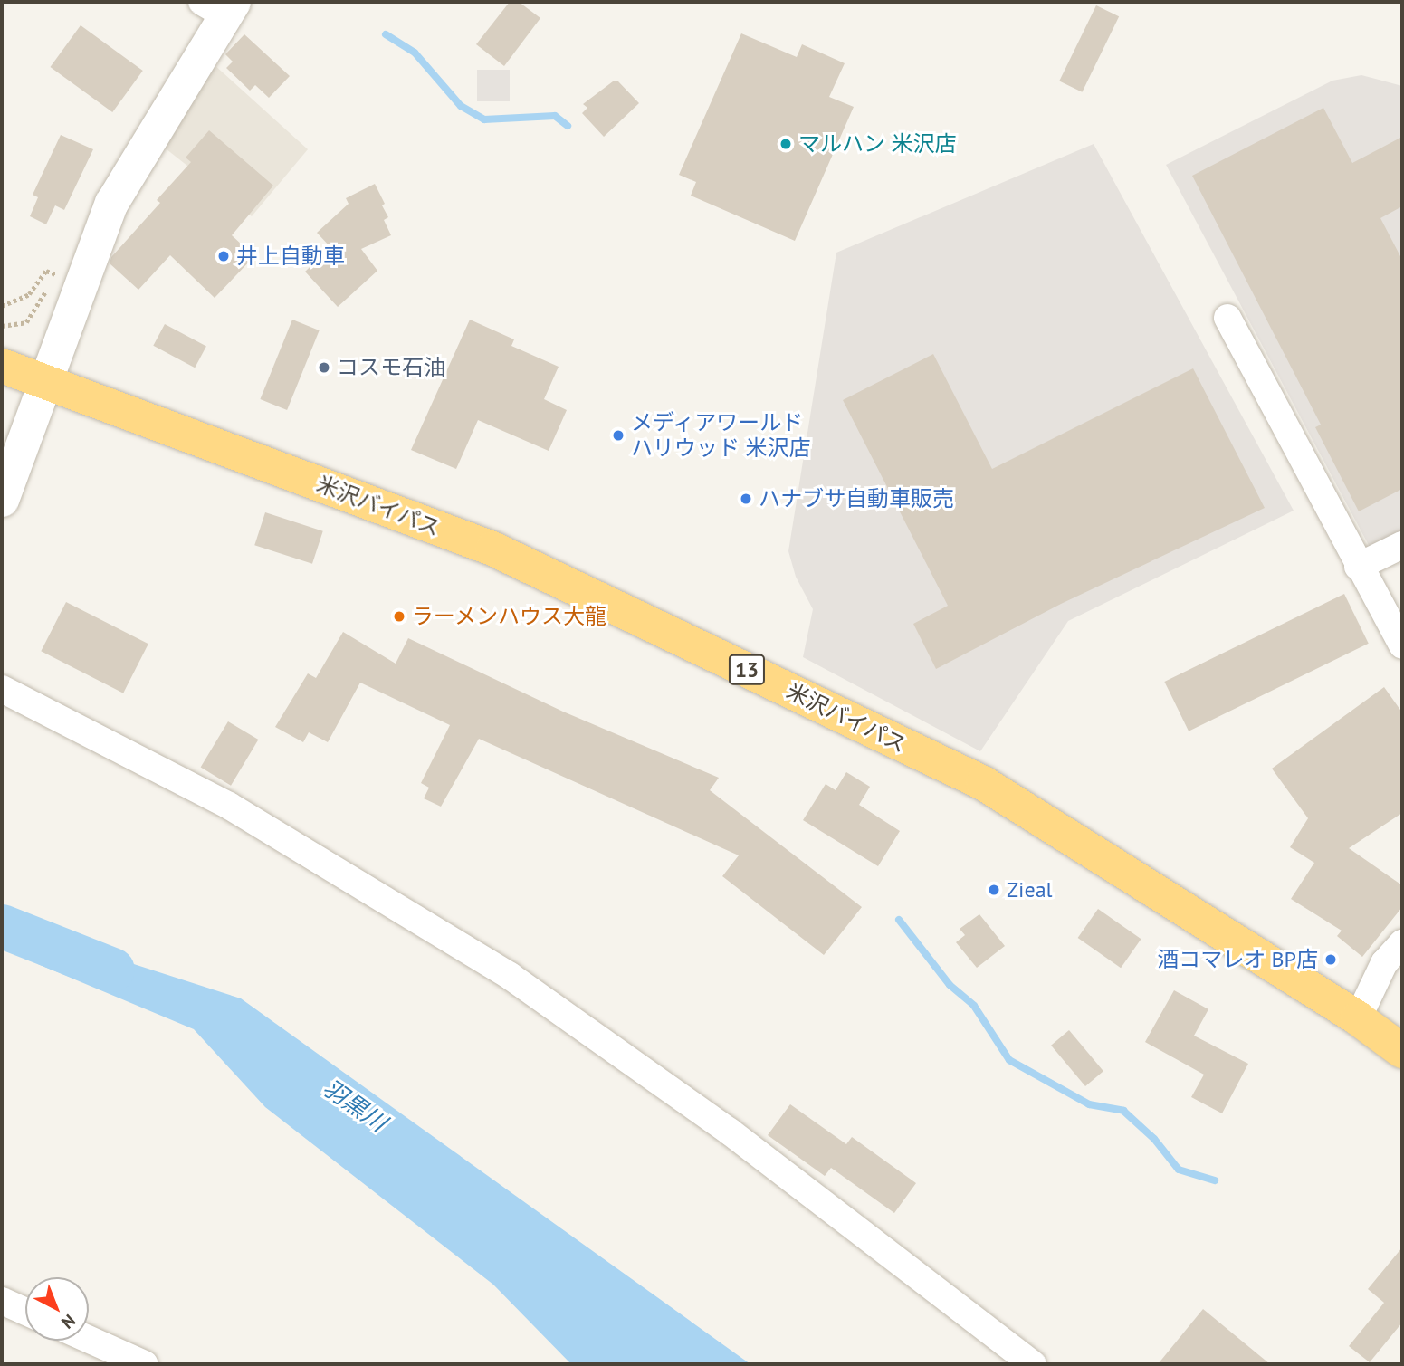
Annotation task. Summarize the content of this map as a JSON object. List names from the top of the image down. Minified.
{"streets":{"highway":["米沢バイパス","13"]},"water":["羽黒川"],"places":["マルハン 米沢店","井上自動車","コスモ石油","メディアワールド ハリウッド 米沢店","ハナブサ自動車販売","ラーメンハウス大龍","Zieal","酒コマレオ BP店"],"north":"bottom right"}
